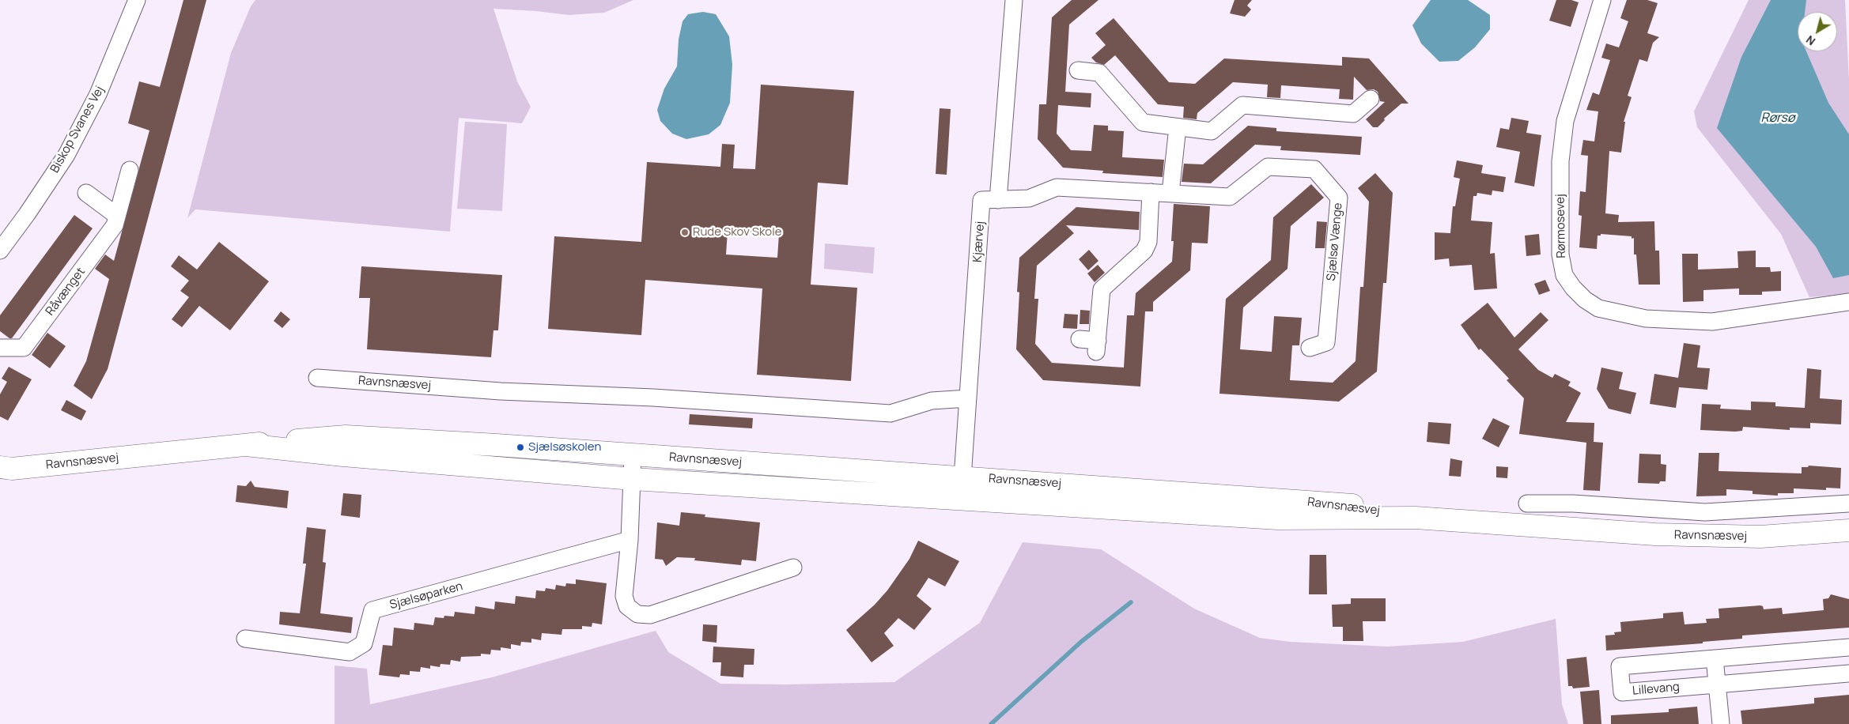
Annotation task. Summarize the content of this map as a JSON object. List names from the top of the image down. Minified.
{"streets":{"main road":["Ravnsnæsvej"],"street":["Biskop Svanes Vej","Rørmosevej","Kjærvej","Sjælsø Vænge","Råvænget","Sjælsøparken","Lillevang"]},"crossings":[["Kjærvej","Sjælsø Vænge"],["Kjærvej","Ravnsnæsvej"]],"water":["Rørsø"],"places":["Rude Skov Skole","Sjælsøskolen"],"north":"bottom left"}
